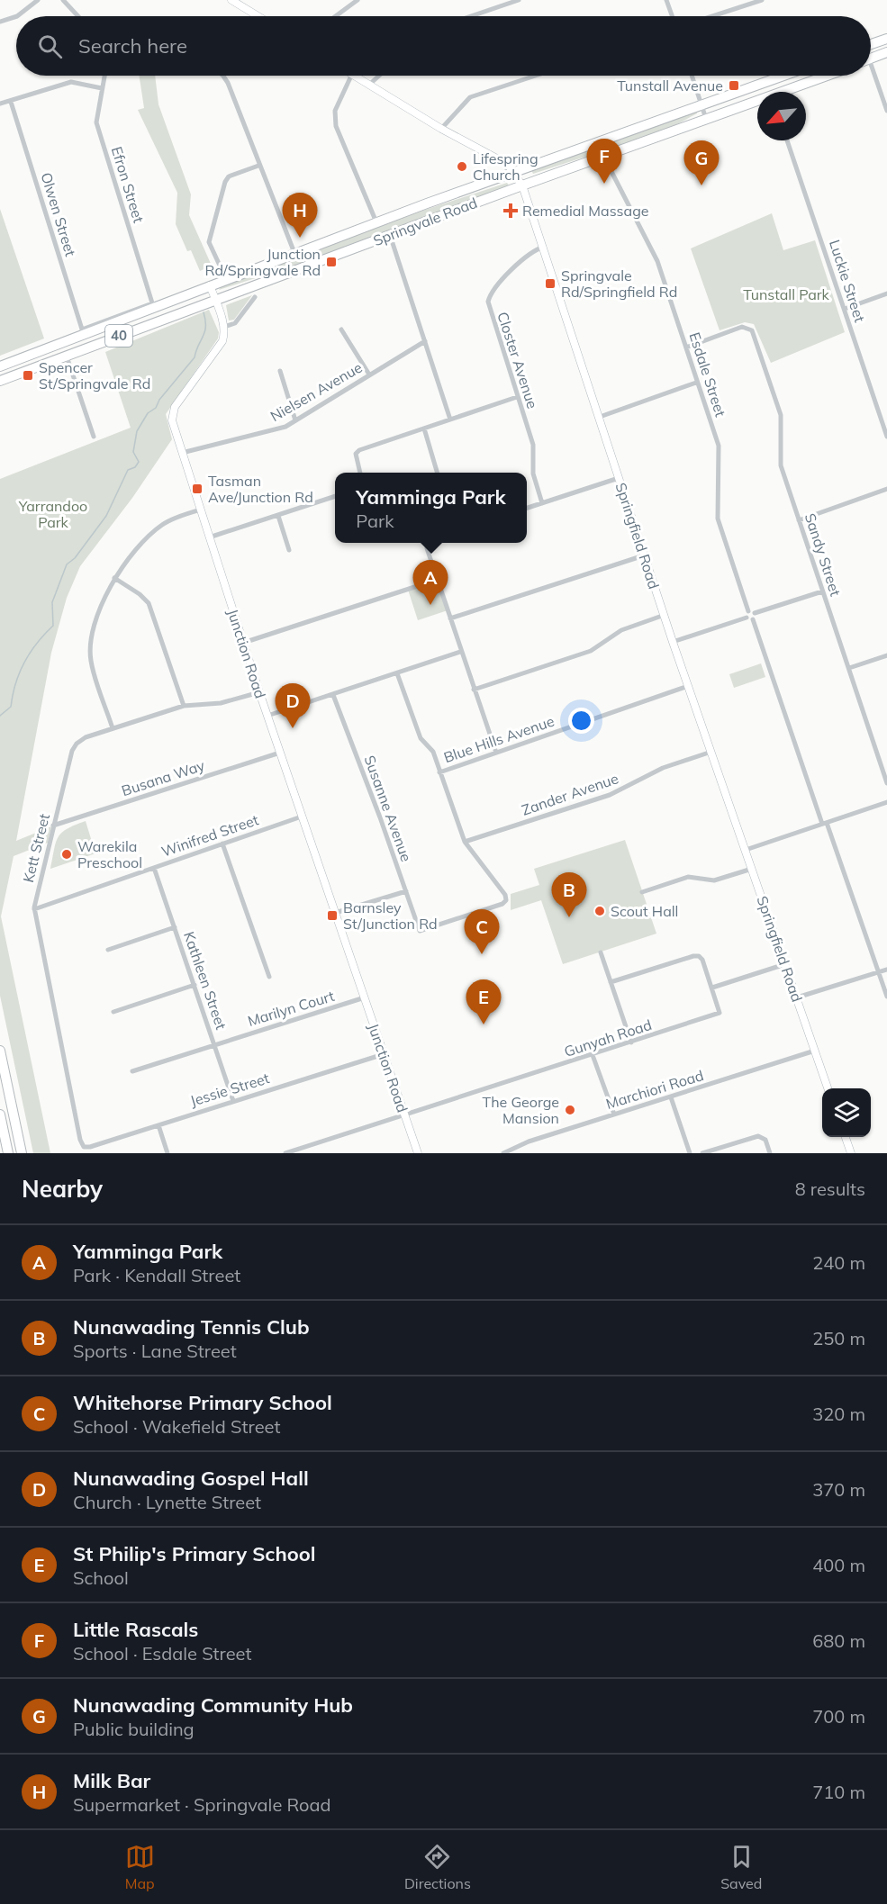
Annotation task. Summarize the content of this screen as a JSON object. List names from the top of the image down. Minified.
{"streets":{"highway":["Springvale Road","40"],"main road":["Springfield Road","Junction Road"],"street":["Efron Street","Olwen Street","Luckie Street","Closter Avenue","Esdale Street","Nielsen Avenue","Sandy Street","Blue Hills Avenue","Busana Way","Zander Avenue","Susanne Avenue","Winifred Street","Kett Street","Kathleen Street","Marilyn Court","Gunyah Road","Jessie Street","Marchiori Road"]},"crossings":[["Efron Street","Springvale Road"],["Olwen Street","Springvale Road"],["Springvale Road","Esdale Street"],["Springvale Road","Springfield Road"],["Closter Avenue","Springfield Road"],["Esdale Street","Sandy Street"],["Nielsen Avenue","Junction Road"],["Springfield Road","Blue Hills Avenue"],["Springfield Road","Zander Avenue"],["Springfield Road","Marchiori Road"],["Junction Road","Busana Way"],["Junction Road","Winifred Street"],["Junction Road","Kett Street"],["Junction Road","Marilyn Court"],["Junction Road","Gunyah Road"],["Junction Road","Jessie Street"],["Busana Way","Kett Street"],["Zander Avenue","Susanne Avenue"],["Winifred Street","Kett Street"],["Winifred Street","Kathleen Street"],["Kett Street","Jessie Street"],["Kathleen Street","Marilyn Court"],["Kathleen Street","Jessie Street"]],"parks":["Tunstall Park","Yarrandoo Park"],"places":{"transit":["Tunstall Avenue","Junction Rd/Springvale Rd","Springvale Rd/Springfield Rd","Spencer St/Springvale Rd","Tasman Ave/Junction Rd","Barnsley St/Junction Rd"],"other":["Lifespring Church","Warekila Preschool","Scout Hall","The George Mansion"],"health":["Remedial Massage"]},"north":"bottom left","page":{"search":"Search here","pins":["F","G","H","A","D","B","C","E"],"popup":["Yamminga Park","Park"],"heading":["Nearby","8 results"],"list":[{"mark":"A","name":"Yamminga Park","note":"Park · Kendall Street","value":"240 m"},{"mark":"B","name":"Nunawading Tennis Club","note":"Sports · Lane Street","value":"250 m"},{"mark":"C","name":"Whitehorse Primary School","note":"School · Wakefield Street","value":"320 m"},{"mark":"D","name":"Nunawading Gospel Hall","note":"Church · Lynette Street","value":"370 m"},{"mark":"E","name":"St Philip's Primary School","note":"School","value":"400 m"},{"mark":"F","name":"Little Rascals","note":"School · Esdale Street","value":"680 m"},{"mark":"G","name":"Nunawading Community Hub","note":"Public building","value":"700 m"},{"mark":"H","name":"Milk Bar","note":"Supermarket · Springvale Road","value":"710 m"}],"nav":["Map","Directions","Saved"]}}
